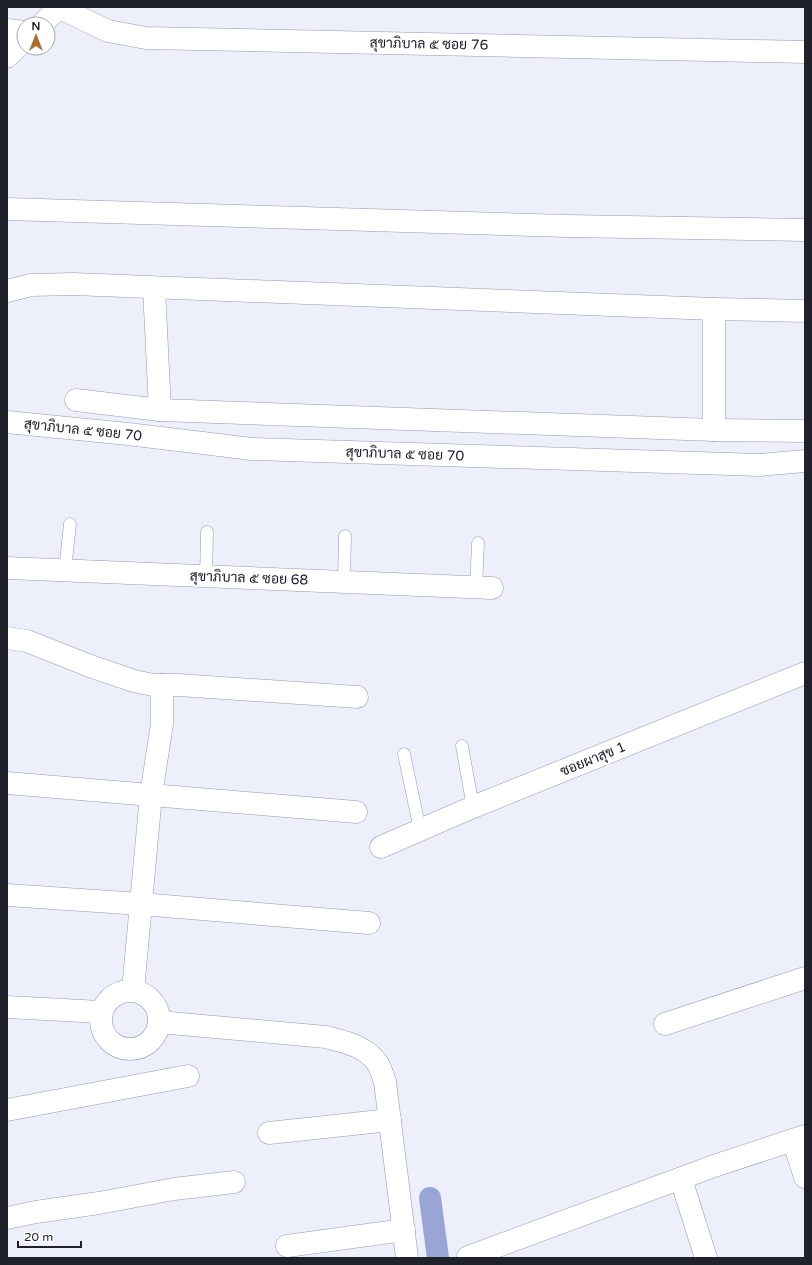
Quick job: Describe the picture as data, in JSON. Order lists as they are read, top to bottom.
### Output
{
  "streets": {
    "street": [
      "สุขาภิบาล ๕ ซอย 76",
      "สุขาภิบาล ๕ ซอย 70",
      "สุขาภิบาล ๕ ซอย 68",
      "ซอยผาสุข 1"
    ]
  },
  "scale_bar": "20 m",
  "north": "top"
}
